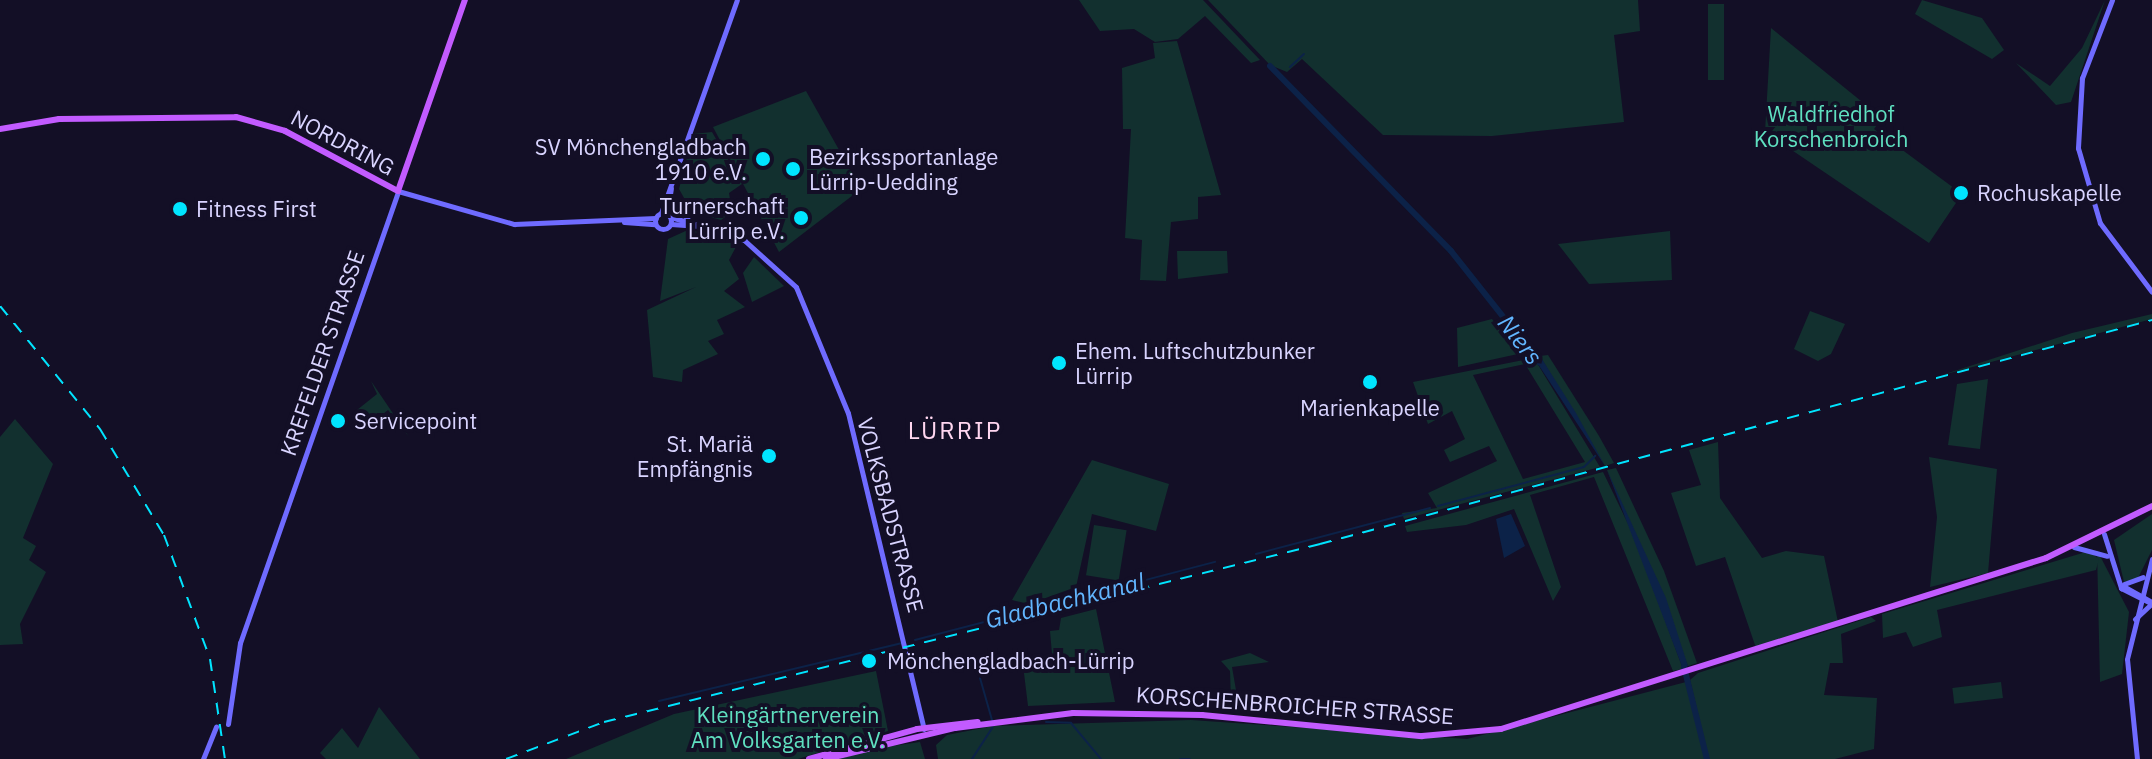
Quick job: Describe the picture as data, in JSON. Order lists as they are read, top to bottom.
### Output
{
  "streets": {
    "main road": [
      "NORDRING",
      "KREFELDER STRASSE",
      "VOLKSBADSTRASSE",
      "KORSCHENBROICHER STRASSE"
    ]
  },
  "crossings": [
    ["NORDRING", "KREFELDER STRASSE"],
    ["NORDRING", "VOLKSBADSTRASSE"],
    ["VOLKSBADSTRASSE", "KORSCHENBROICHER STRASSE"]
  ],
  "districts": ["LÜRRIP"],
  "water": ["Niers", "Gladbachkanal"],
  "parks": ["Waldfriedhof Korschenbroich", "Kleingärtnerverein Am Volksgarten e.V."],
  "places": [
    "SV Mönchengladbach 1910 e.V.",
    "Bezirkssportanlage Lürrip-Uedding",
    "Rochuskapelle",
    "Fitness First",
    "Turnerschaft Lürrip e.V.",
    "Ehem. Luftschutzbunker Lürrip",
    "Marienkapelle",
    "Servicepoint",
    "St. Mariä Empfängnis",
    "Mönchengladbach-Lürrip"
  ]
}
